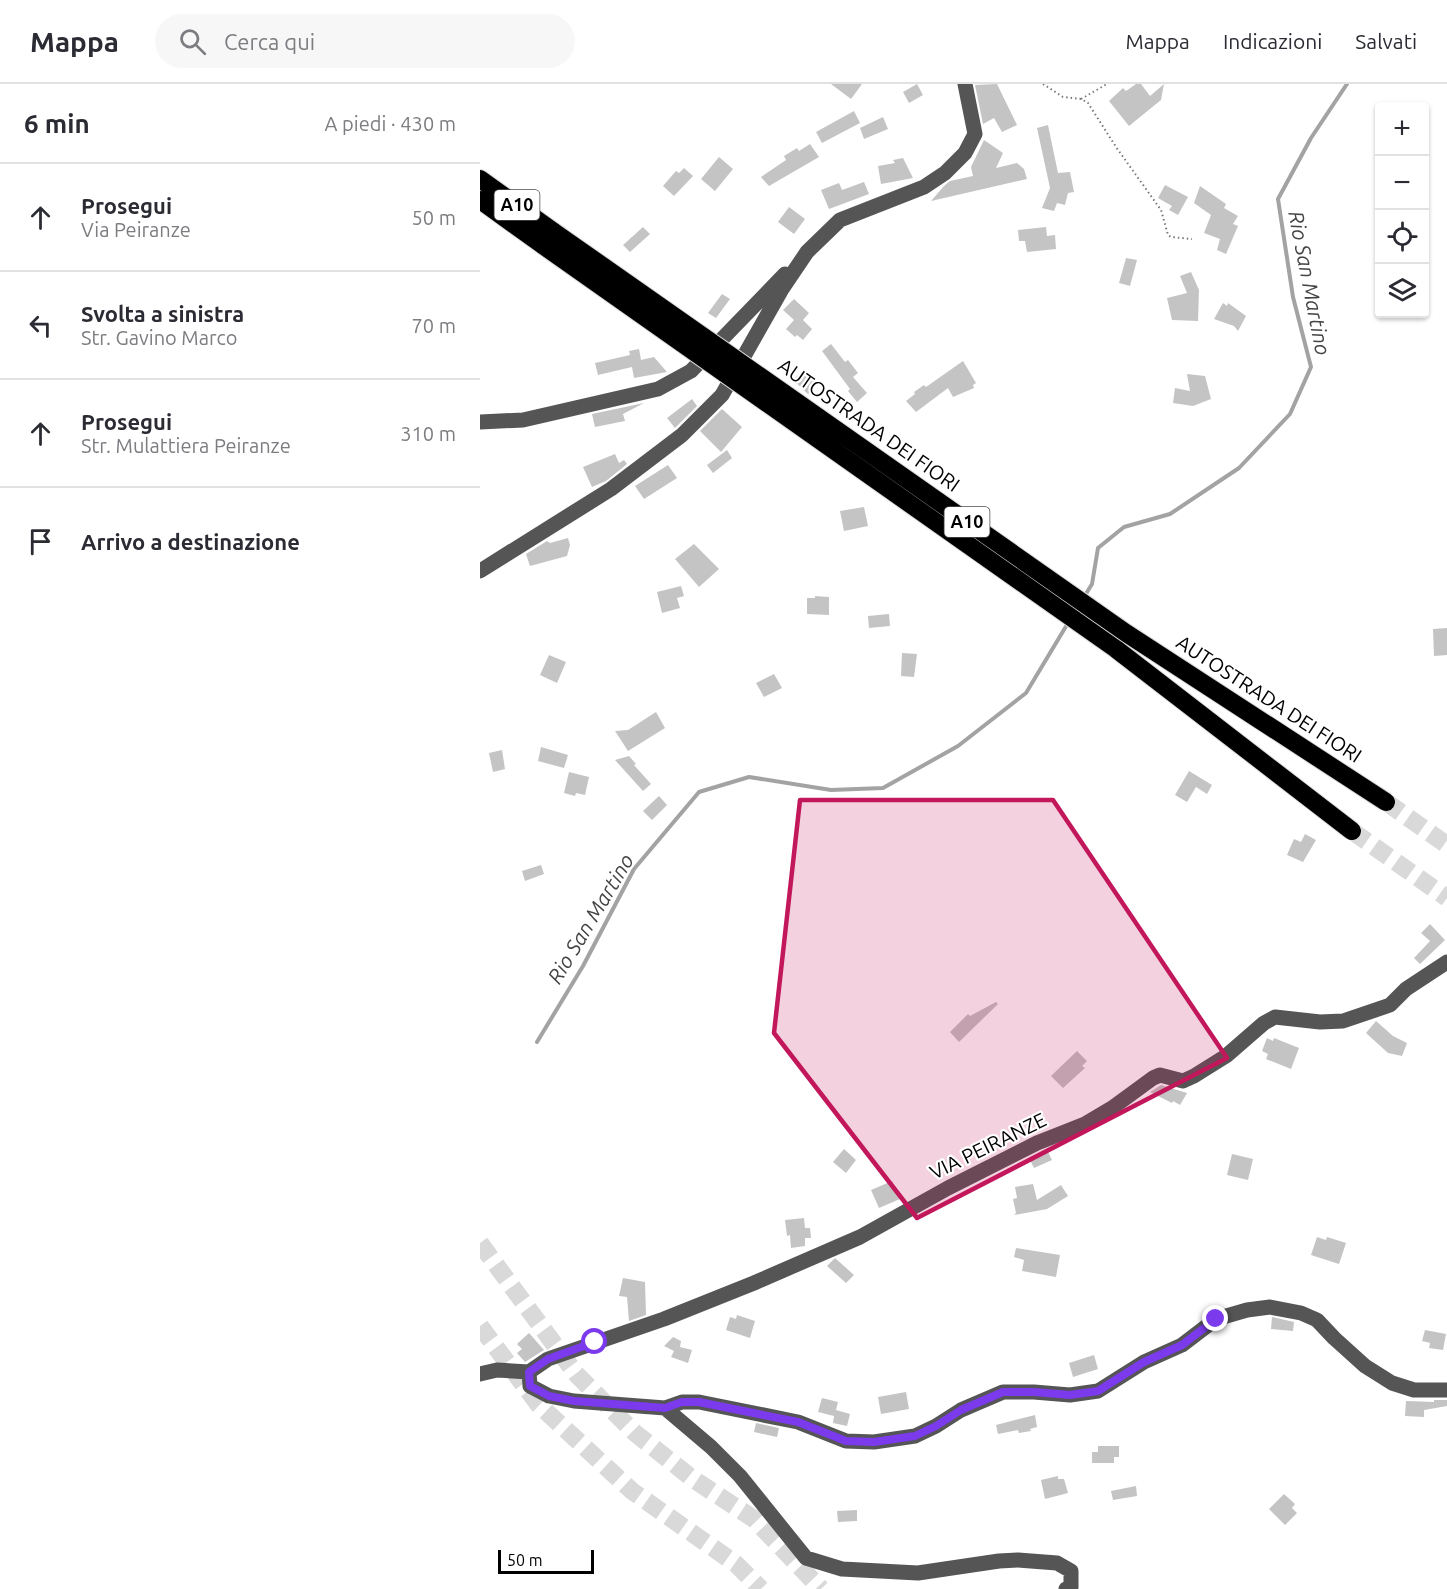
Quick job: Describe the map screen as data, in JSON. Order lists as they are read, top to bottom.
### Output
{
  "streets": {
    "highway": ["A10", "AUTOSTRADA DEI FIORI"],
    "street": ["VIA PEIRANZE"]
  },
  "water": ["Rio San Martino"],
  "scale_bar": "50 m",
  "page": {
    "header": "Mappa",
    "search": "Cerca qui",
    "nav": ["Mappa", "Indicazioni", "Salvati"],
    "heading": ["6 min", "A piedi · 430 m"],
    "map_buttons": ["+", "−"],
    "list": [
      ["Prosegui", "Via Peiranze", "50 m"],
      ["Svolta a sinistra", "Str. Gavino Marco", "70 m"],
      ["Prosegui", "Str. Mulattiera Peiranze", "310 m"],
      "Arrivo a destinazione"
    ],
    "scale": "50 m"
  }
}
